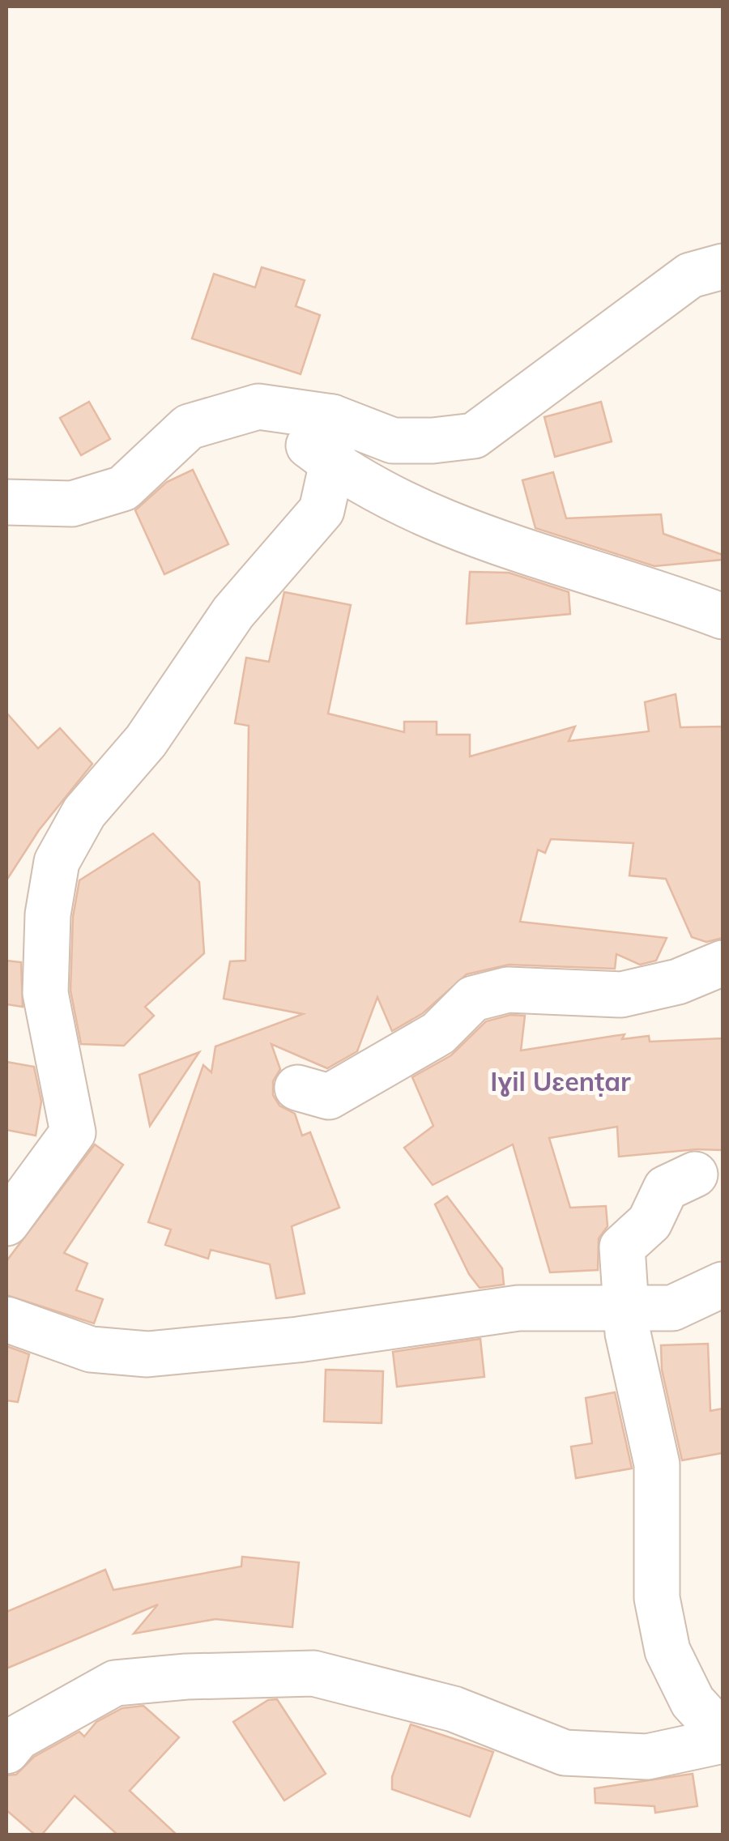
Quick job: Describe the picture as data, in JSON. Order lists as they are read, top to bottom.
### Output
{
  "districts": ["Iɣil Uɛenṭar"]
}
